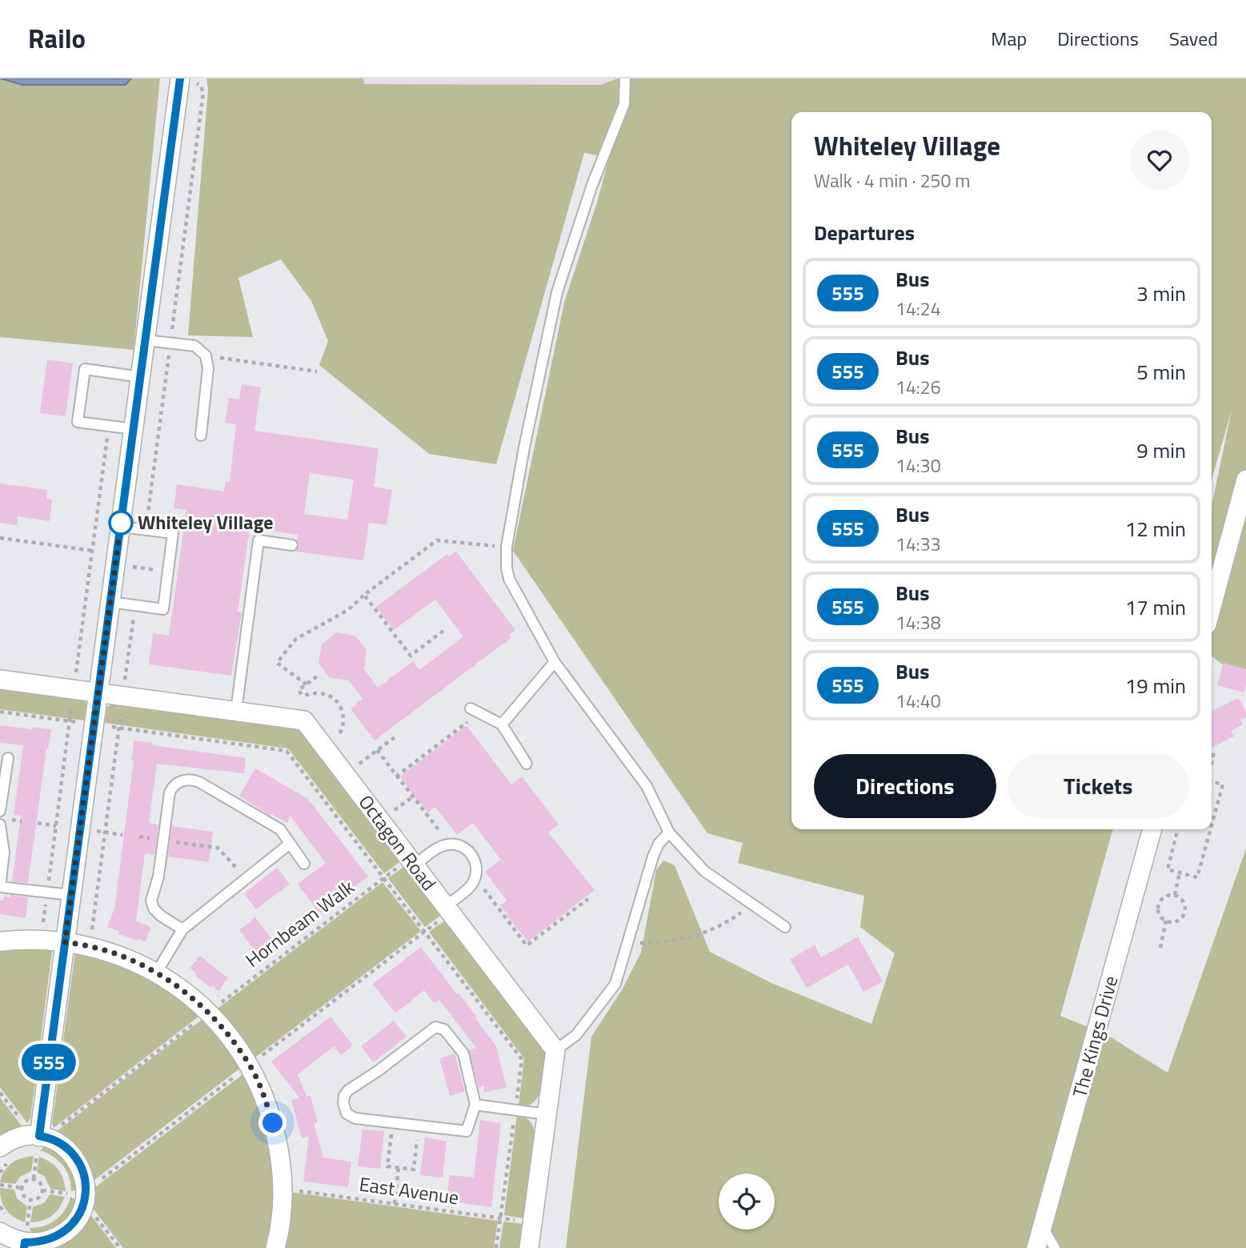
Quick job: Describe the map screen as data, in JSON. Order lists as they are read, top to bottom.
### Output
{
  "streets": {
    "street": ["Octagon Road", "The Kings Drive"],
    "path": ["Hornbeam Walk", "East Avenue"]
  },
  "crossings": [
    ["Octagon Road", "Hornbeam Walk"]
  ],
  "places": ["Whiteley Village"],
  "lines": ["bus line 555"],
  "page": {
    "header": "Railo",
    "nav": ["Map", "Directions", "Saved"],
    "on_map": "555",
    "heading": [
      ["Whiteley Village", "Walk · 4 min · 250 m"],
      "Departures"
    ],
    "list": [
      {
        "mark": "555",
        "name": "Bus",
        "note": "14:24",
        "value": "3 min"
      },
      {
        "mark": "555",
        "name": "Bus",
        "note": "14:26",
        "value": "5 min"
      },
      {
        "mark": "555",
        "name": "Bus",
        "note": "14:30",
        "value": "9 min"
      },
      {
        "mark": "555",
        "name": "Bus",
        "note": "14:33",
        "value": "12 min"
      },
      {
        "mark": "555",
        "name": "Bus",
        "note": "14:38",
        "value": "17 min"
      },
      {
        "mark": "555",
        "name": "Bus",
        "note": "14:40",
        "value": "19 min"
      }
    ],
    "buttons": ["Directions", "Tickets"]
  }
}
